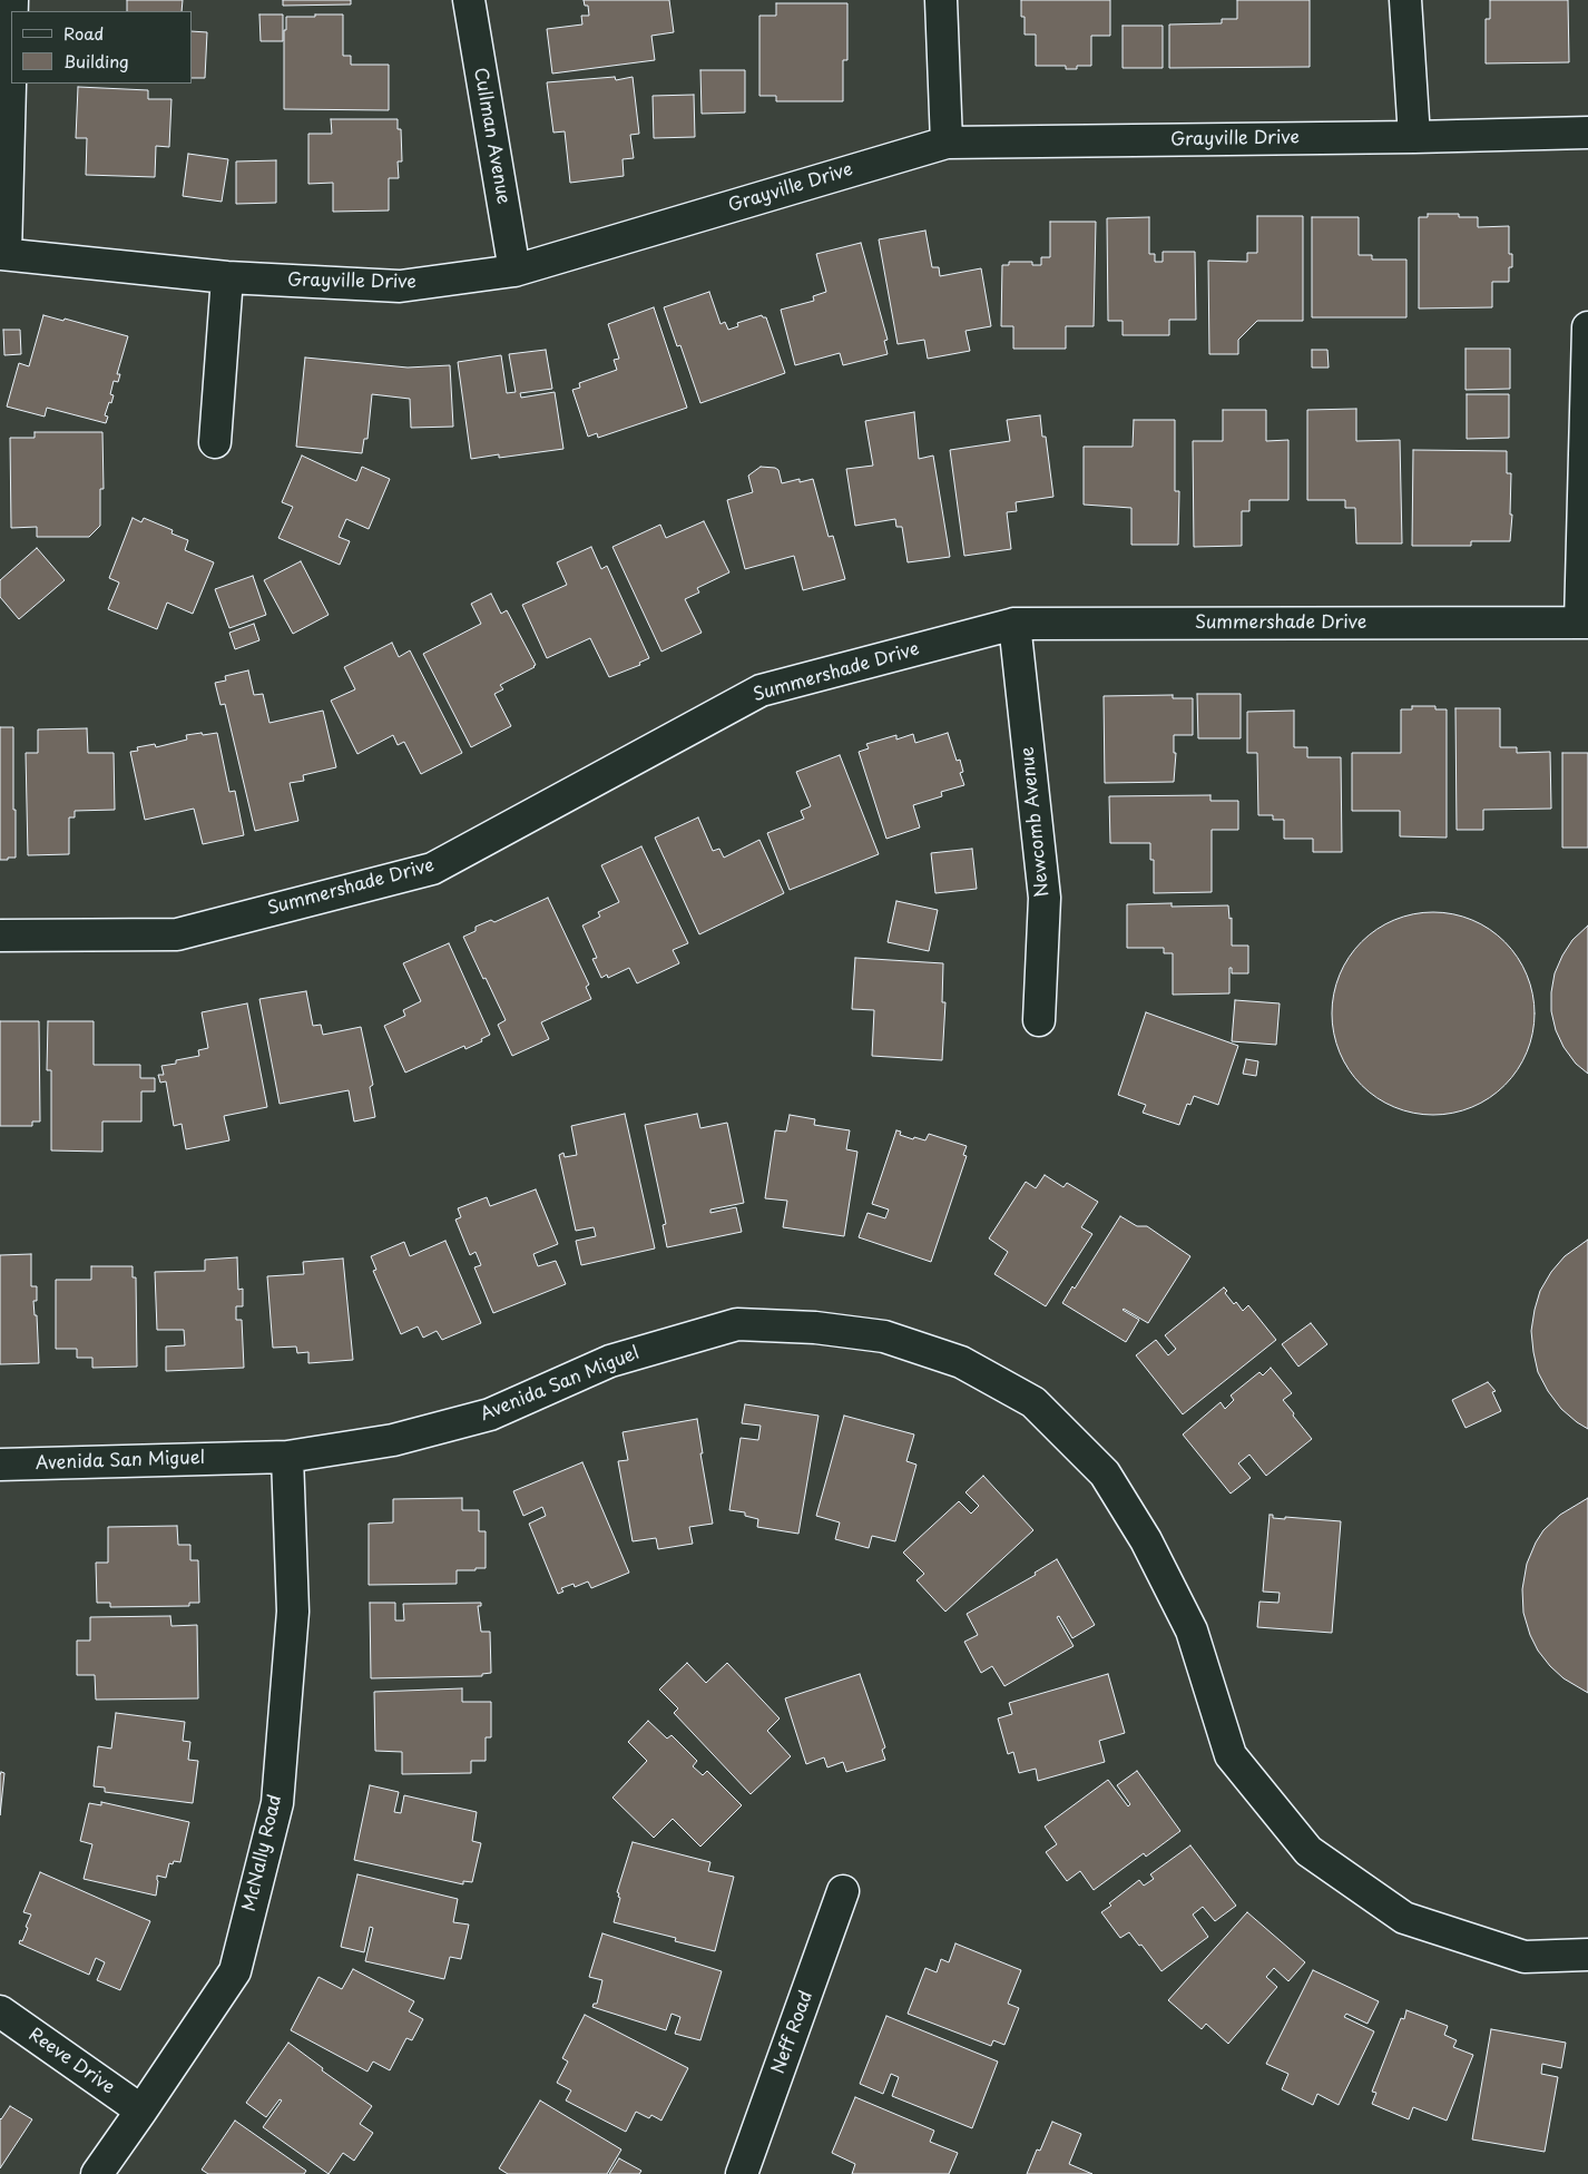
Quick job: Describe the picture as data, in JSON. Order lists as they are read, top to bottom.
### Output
{
  "streets": {
    "street": [
      "Cullman Avenue",
      "Grayville Drive",
      "Summershade Drive",
      "Newcomb Avenue",
      "Avenida San Miguel",
      "McNally Road",
      "Neff Road",
      "Reeve Drive"
    ]
  },
  "crossings": [
    ["Cullman Avenue", "Grayville Drive"],
    ["Summershade Drive", "Newcomb Avenue"],
    ["Avenida San Miguel", "McNally Road"],
    ["McNally Road", "Reeve Drive"]
  ],
  "legend": ["Road", "Building"]
}
